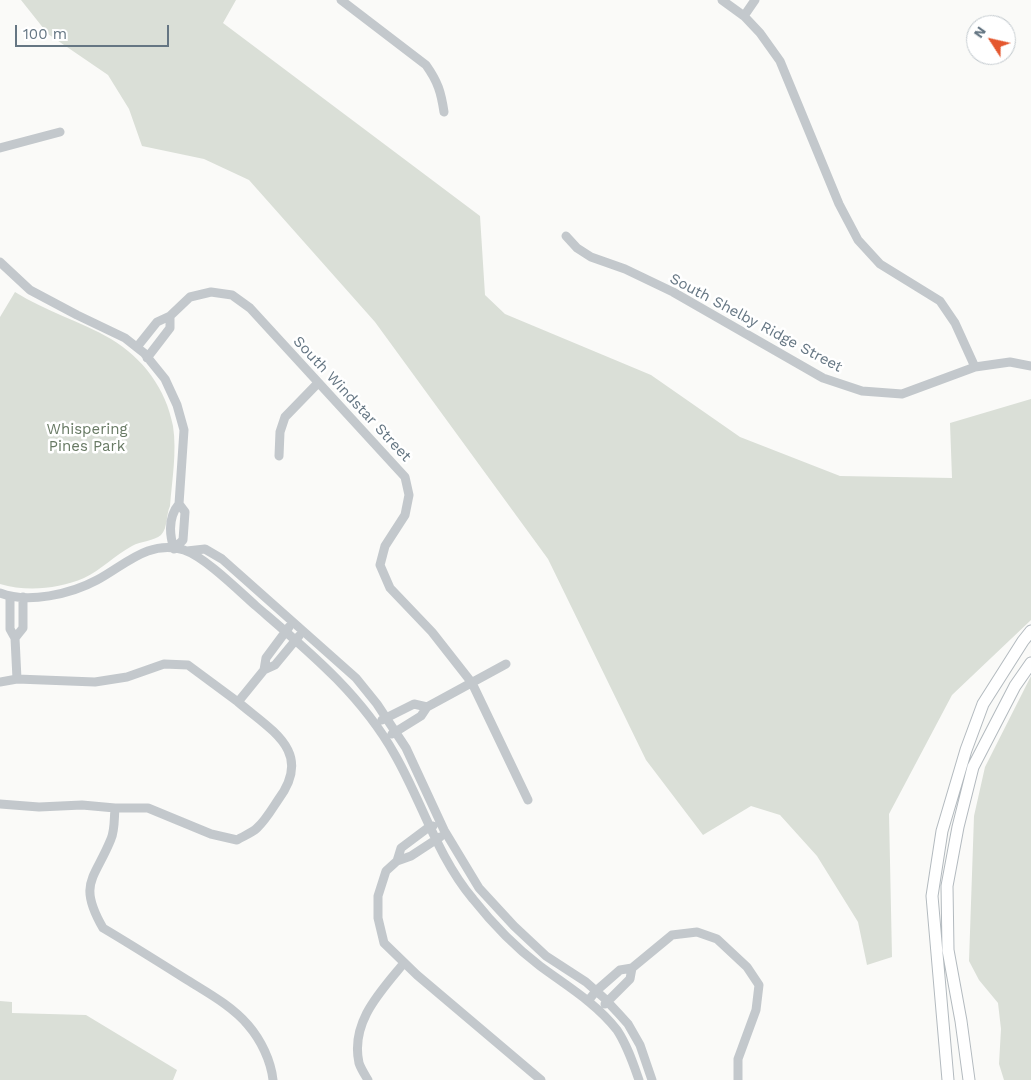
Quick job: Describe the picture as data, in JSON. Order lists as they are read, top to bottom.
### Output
{
  "streets": {
    "street": ["South Shelby Ridge Street", "South Windstar Street"]
  },
  "parks": ["Whispering Pines Park"],
  "scale_bar": "100 m",
  "north": "top left"
}
